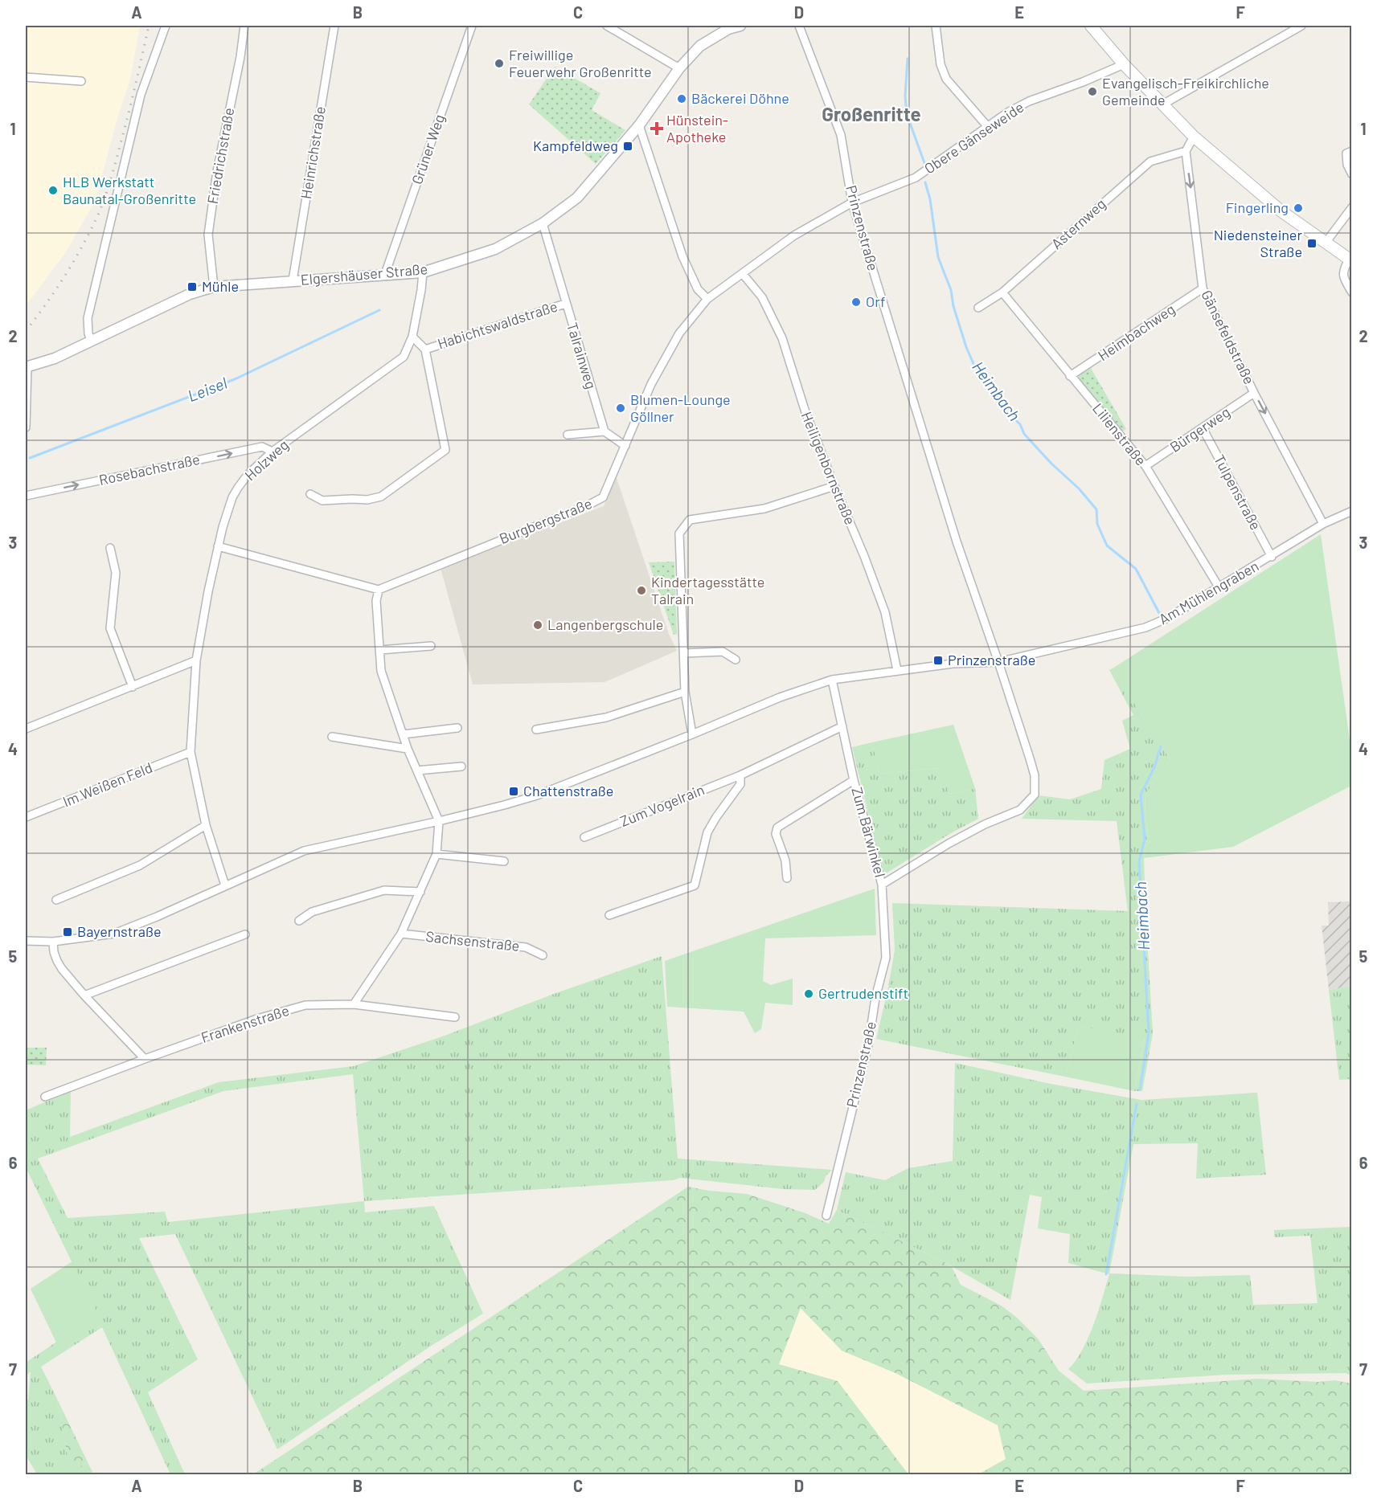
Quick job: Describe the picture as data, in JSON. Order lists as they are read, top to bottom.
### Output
{
  "streets": {
    "street": [
      "Obere Gänseweide",
      "Grüner Weg",
      "Heinrichstraße",
      "Friedrichstraße",
      "Asternweg",
      "Prinzenstraße",
      "Elgershäuser Straße",
      "Habichtswaldstraße",
      "Heimbachweg",
      "Gänsefeldstraße",
      "Talrainweg",
      "Bürgerweg",
      "Lilienstraße",
      "Holzweg",
      "Heiligenbornstraße",
      "Rosebachstraße",
      "Tulpenstraße",
      "Burgbergstraße",
      "Am Mühlengraben",
      "Im Weißen Feld",
      "Zum Vogelrain",
      "Zum Bärwinkel",
      "Sachsenstraße",
      "Frankenstraße"
    ]
  },
  "crossings": [
    ["Obere Gänseweide", "Prinzenstraße"],
    ["Obere Gänseweide", "Burgbergstraße"],
    ["Grüner Weg", "Elgershäuser Straße"],
    ["Heinrichstraße", "Elgershäuser Straße"],
    ["Friedrichstraße", "Elgershäuser Straße"],
    ["Asternweg", "Gänsefeldstraße"],
    ["Asternweg", "Lilienstraße"],
    ["Prinzenstraße", "Burgbergstraße"],
    ["Prinzenstraße", "Am Mühlengraben"],
    ["Prinzenstraße", "Zum Bärwinkel"],
    ["Elgershäuser Straße", "Talrainweg"],
    ["Elgershäuser Straße", "Holzweg"],
    ["Habichtswaldstraße", "Talrainweg"],
    ["Heimbachweg", "Gänsefeldstraße"],
    ["Heimbachweg", "Lilienstraße"],
    ["Gänsefeldstraße", "Bürgerweg"],
    ["Gänsefeldstraße", "Am Mühlengraben"],
    ["Bürgerweg", "Lilienstraße"],
    ["Bürgerweg", "Tulpenstraße"],
    ["Lilienstraße", "Am Mühlengraben"],
    ["Holzweg", "Rosebachstraße"],
    ["Holzweg", "Im Weißen Feld"],
    ["Heiligenbornstraße", "Burgbergstraße"],
    ["Tulpenstraße", "Am Mühlengraben"],
    ["Zum Vogelrain", "Zum Bärwinkel"],
    ["Sachsenstraße", "Frankenstraße"]
  ],
  "one_way": ["Gänsefeldstraße", "Rosebachstraße"],
  "districts": ["Großenritte"],
  "water": ["Leisel", "Heimbach"],
  "places": {
    "other": [
      "Freiwillige Feuerwehr Großenritte",
      "Evangelisch-Freikirchliche Gemeinde",
      "Bäckerei Döhne",
      "HLB Werkstatt Baunatal-Großenritte",
      "Fingerling",
      "Orf",
      "Blumen-Lounge Göllner",
      "Kindertagesstätte Talrain",
      "Langenbergschule",
      "Gertrudenstift"
    ],
    "health": ["Hünstein- Apotheke"],
    "transit": [
      "Kampfeldweg",
      "Niedensteiner Straße",
      "Mühle",
      "Prinzenstraße",
      "Chattenstraße",
      "Bayernstraße"
    ]
  },
  "grid": {
    "columns": [
      "A",
      "B",
      "C",
      "D",
      "E",
      "F"
    ],
    "rows": [
      "1",
      "2",
      "3",
      "4",
      "5",
      "6",
      "7"
    ]
  }
}
